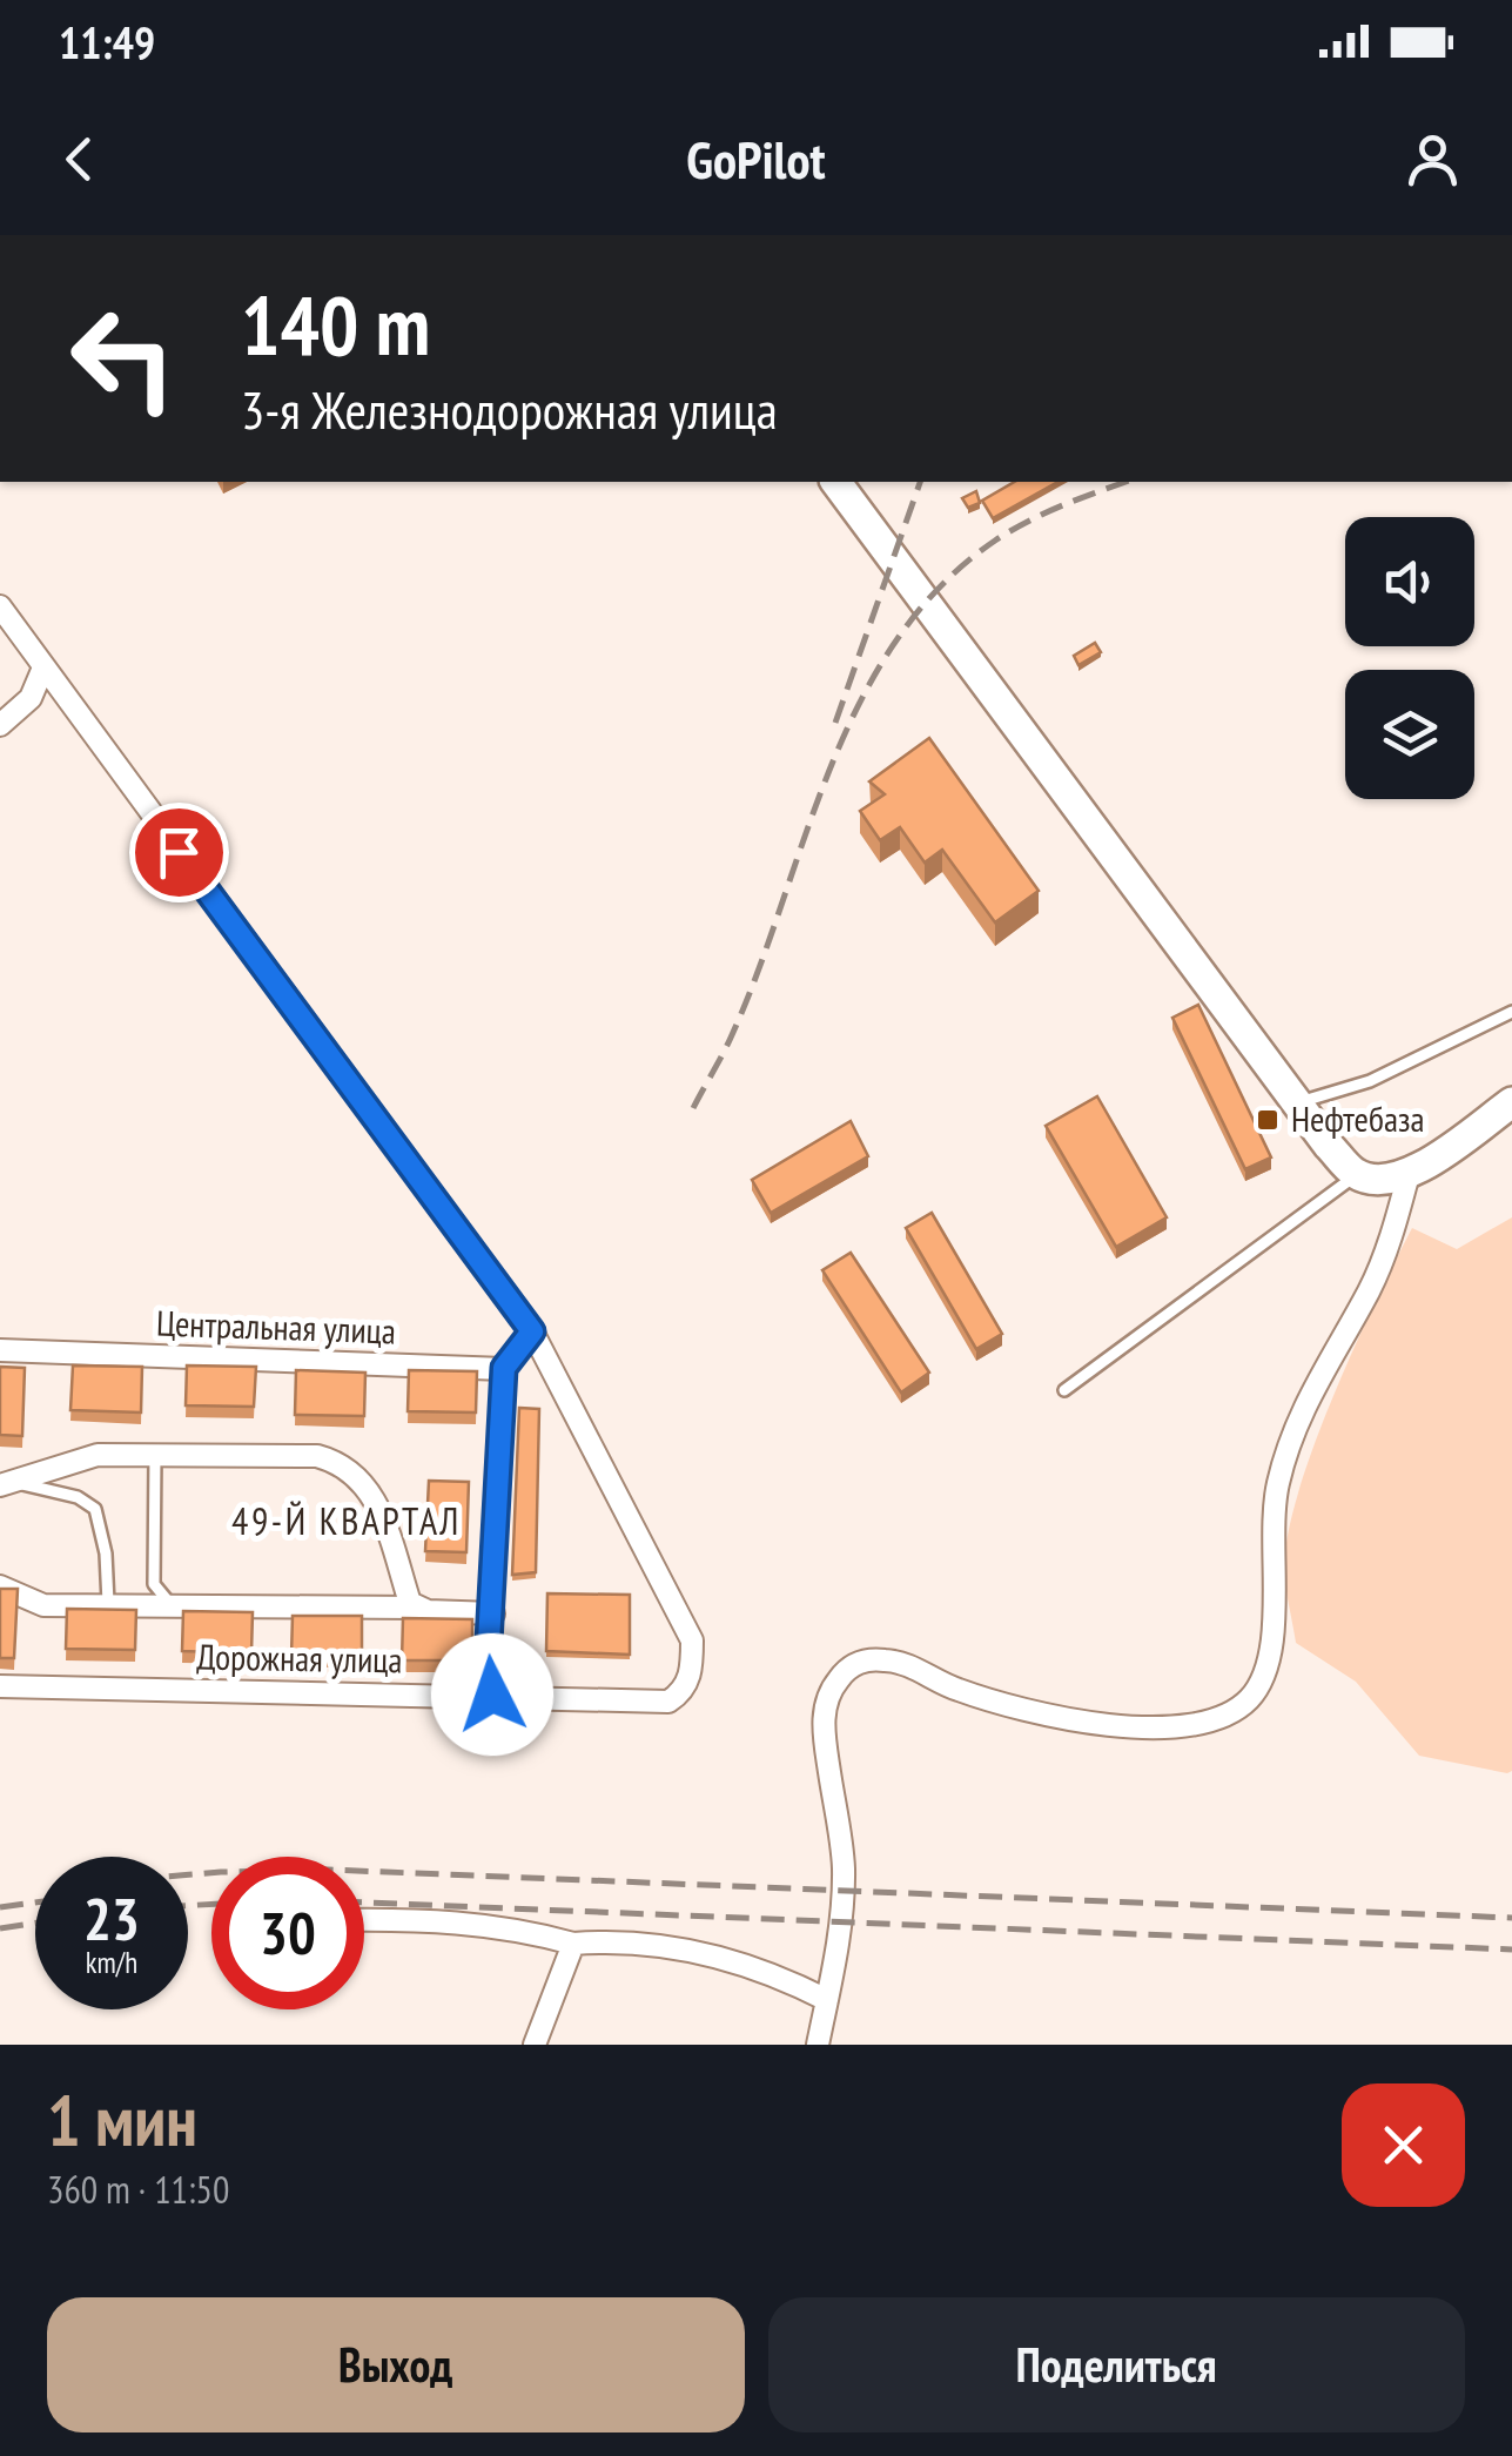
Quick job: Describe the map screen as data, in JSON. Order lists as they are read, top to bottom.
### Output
{
  "streets": {
    "street": ["Центральная улица", "Дорожная улица"]
  },
  "districts": ["49-Й КВАРТАЛ"],
  "places": {
    "transit": ["Нефтебаза"]
  },
  "page": {
    "status": "11:49",
    "header": "GoPilot",
    "turn": ["140 m", "3-я Железнодорожная улица"],
    "speed": "23 km/h",
    "limit": "30",
    "heading": ["1 мин", "360 m · 11:50"],
    "buttons": ["Выход", "Поделиться"]
  }
}
